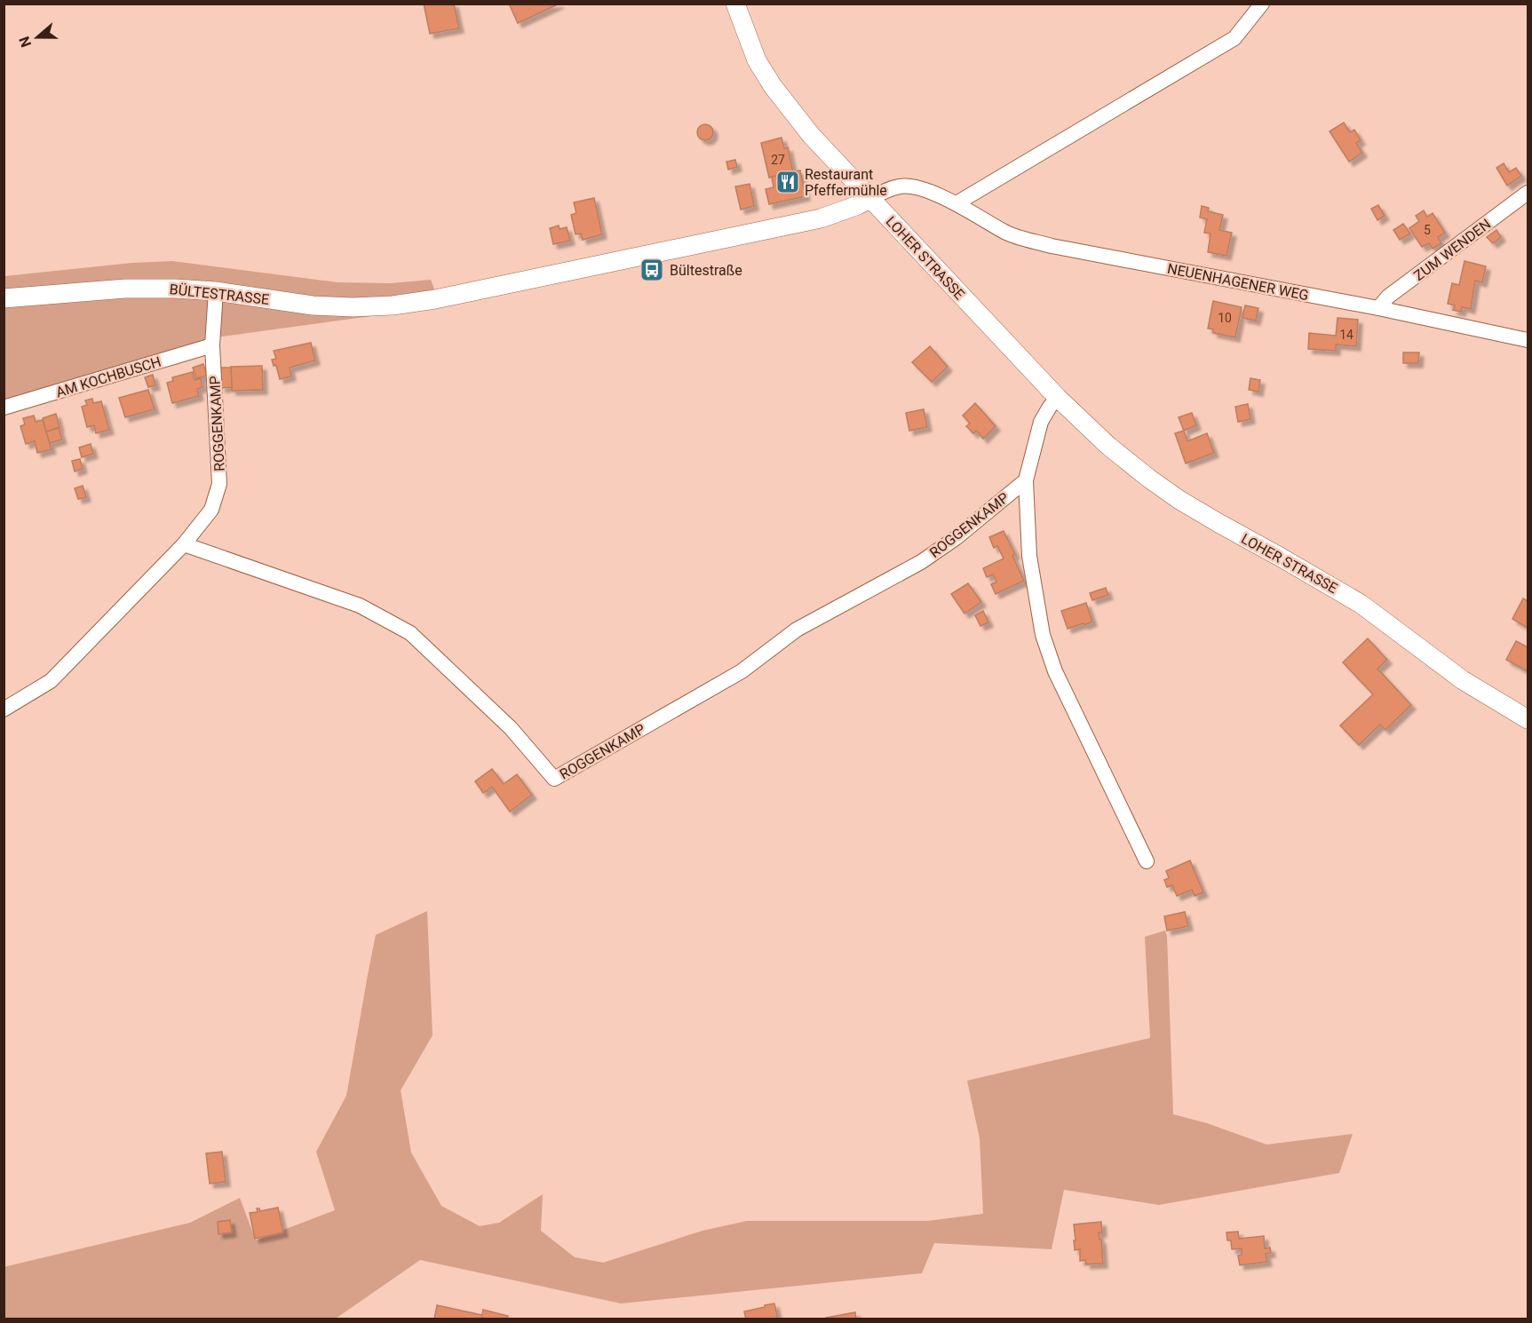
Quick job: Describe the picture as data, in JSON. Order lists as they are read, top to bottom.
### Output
{
  "streets": {
    "street": [
      "ZUM WENDEN",
      "LOHER STRASSE",
      "NEUENHAGENER WEG",
      "BÜLTESTRASSE",
      "AM KOCHBUSCH",
      "ROGGENKAMP"
    ]
  },
  "crossings": [
    ["ZUM WENDEN", "NEUENHAGENER WEG"],
    ["LOHER STRASSE", "NEUENHAGENER WEG"],
    ["LOHER STRASSE", "BÜLTESTRASSE"],
    ["NEUENHAGENER WEG", "BÜLTESTRASSE"],
    ["BÜLTESTRASSE", "ROGGENKAMP"],
    ["AM KOCHBUSCH", "ROGGENKAMP"]
  ],
  "places": {
    "restaurant": ["Restaurant Pfeffermühle"],
    "bus stop": ["Bültestraße"]
  },
  "house_numbers": [
    "27",
    "5",
    "10",
    "14"
  ],
  "north": "left"
}
